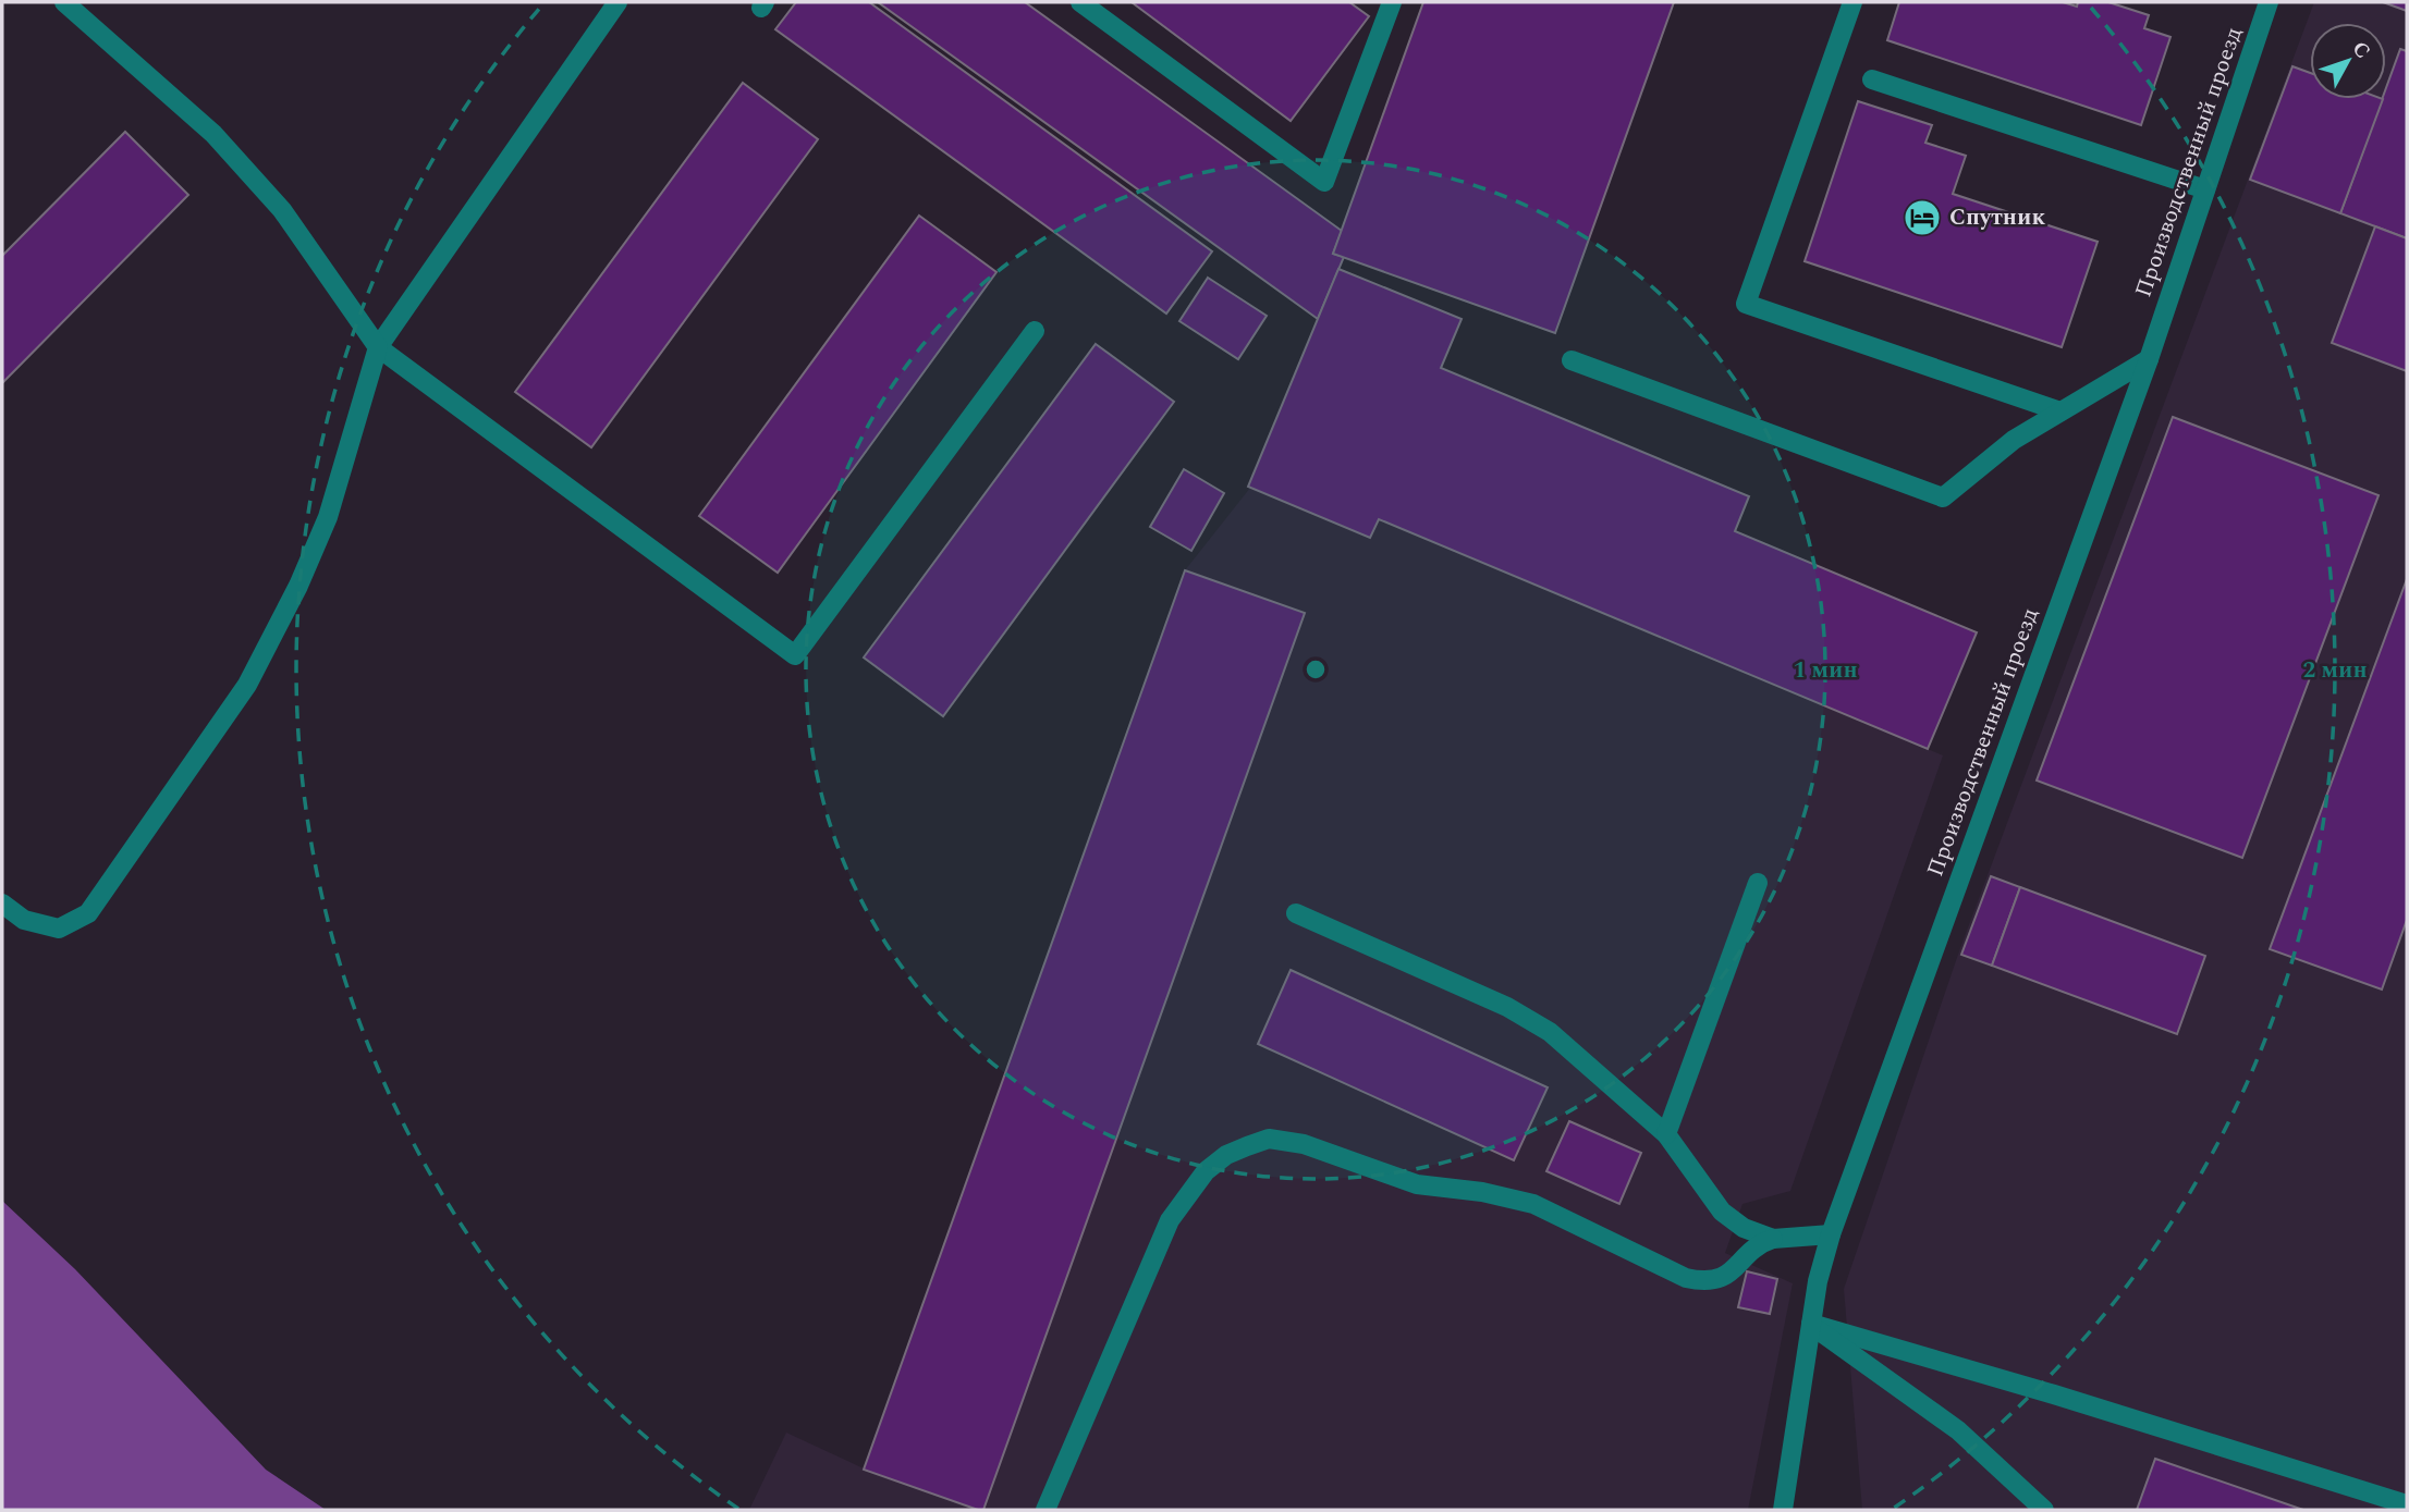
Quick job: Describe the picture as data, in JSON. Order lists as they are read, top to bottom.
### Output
{
  "streets": {
    "street": ["Производственный проезд"]
  },
  "places": {
    "hotel": ["Спутник"]
  },
  "north": "top right",
  "rings": ["1 мин", "2 мин"]
}
